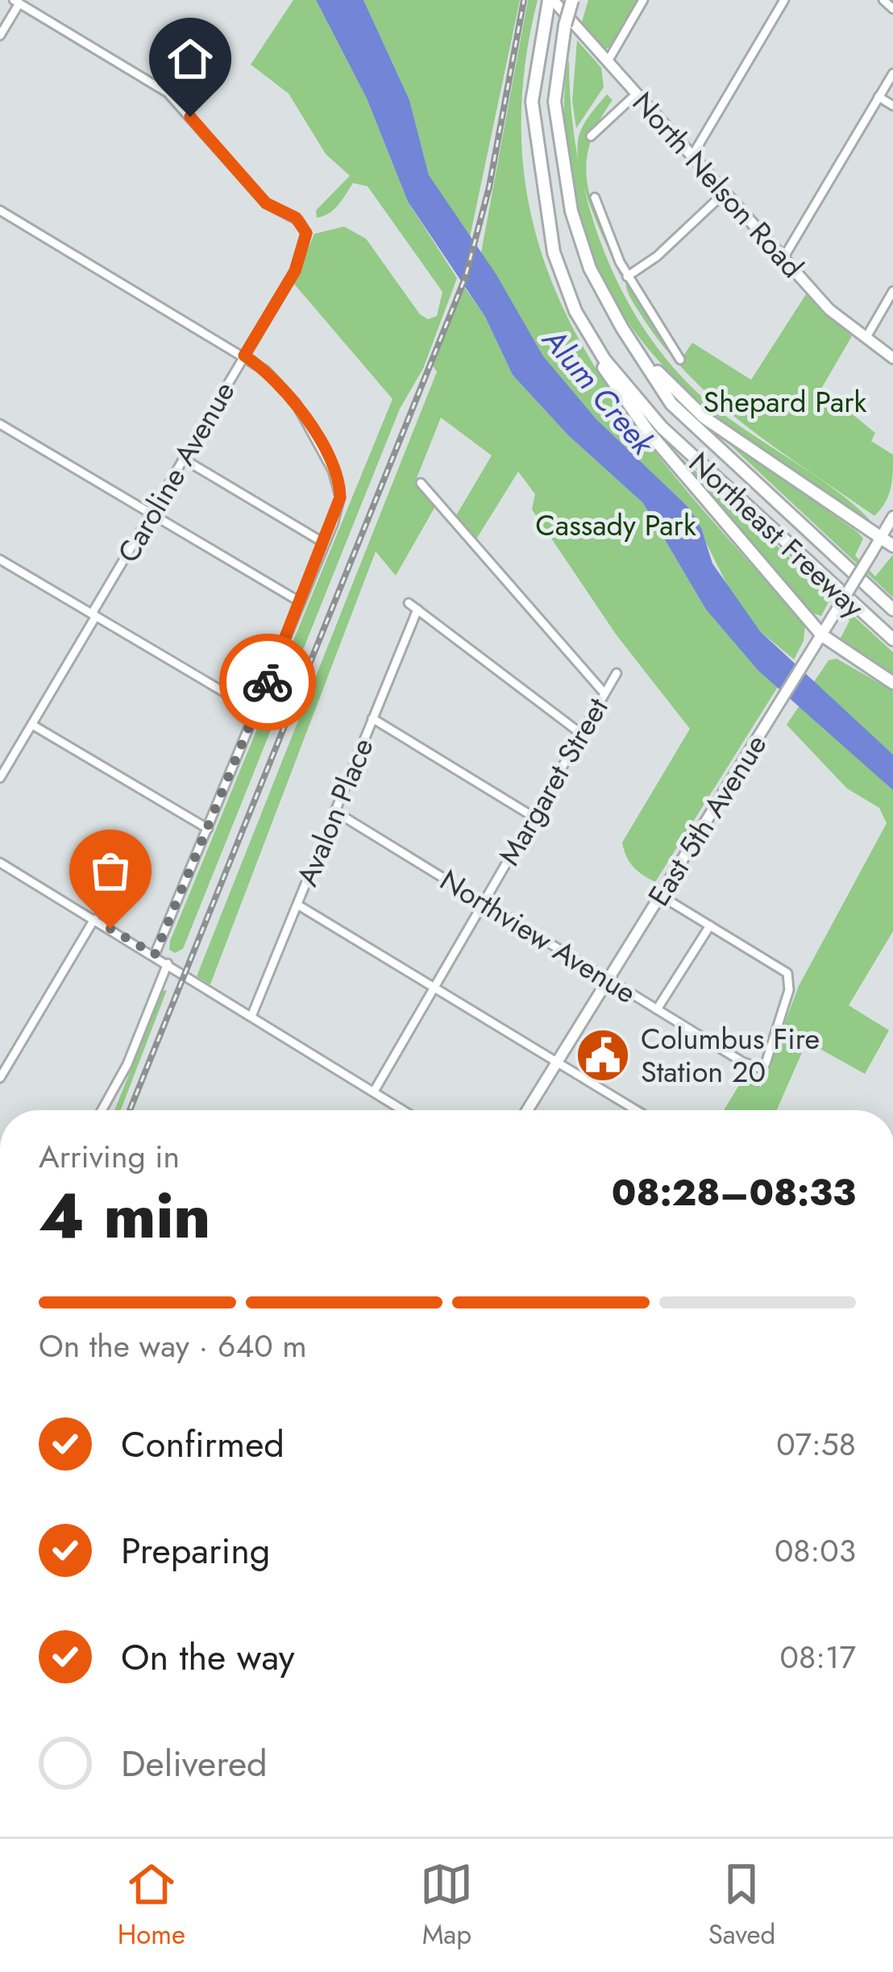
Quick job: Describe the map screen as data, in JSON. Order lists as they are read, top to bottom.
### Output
{
  "streets": {
    "highway": ["Northeast Freeway"],
    "main road": ["North Nelson Road", "East 5th Avenue"],
    "street": [
      "Caroline Avenue",
      "Margaret Street",
      "Avalon Place",
      "Northview Avenue"
    ]
  },
  "crossings": [
    ["North Nelson Road", "Northeast Freeway"],
    ["Margaret Street", "Northview Avenue"],
    ["Avalon Place", "Northview Avenue"],
    ["East 5th Avenue", "Northview Avenue"]
  ],
  "water": ["Alum Creek"],
  "parks": ["Shepard Park", "Cassady Park"],
  "places": {
    "public building": ["Columbus Fire Station 20"]
  },
  "page": {
    "heading": ["4 min", "Arriving in", "08:28–08:33"],
    "bar": "On the way · 640 m",
    "list": [
      ["Confirmed", "07:58"],
      ["Preparing", "08:03"],
      ["On the way", "08:17"],
      "Delivered"
    ],
    "tabs": ["Home", "Map", "Saved"]
  }
}
